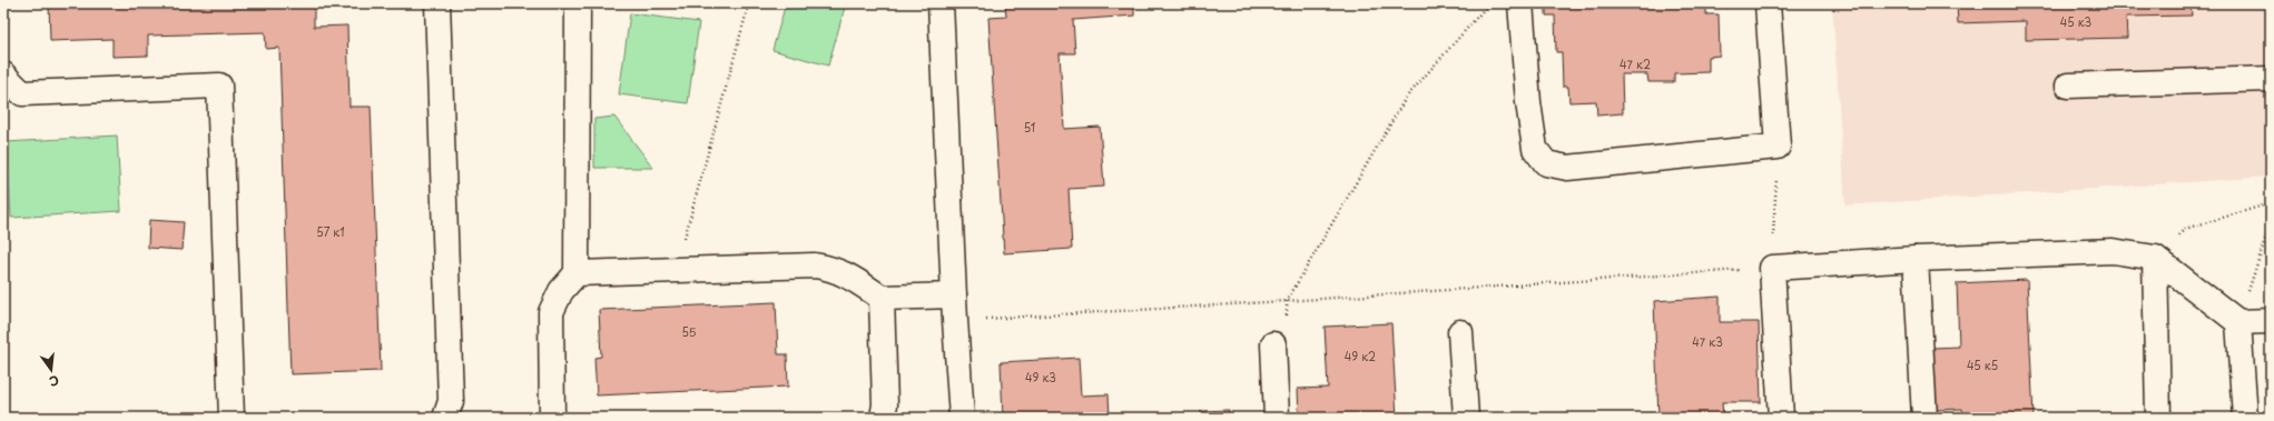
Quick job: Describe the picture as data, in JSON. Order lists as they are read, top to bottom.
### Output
{
  "house_numbers": [
    "45 к3",
    "47 к2",
    "51",
    "57 к1",
    "55",
    "47 к3",
    "49 к2",
    "45 к5",
    "49 к3"
  ],
  "north": "bottom"
}
